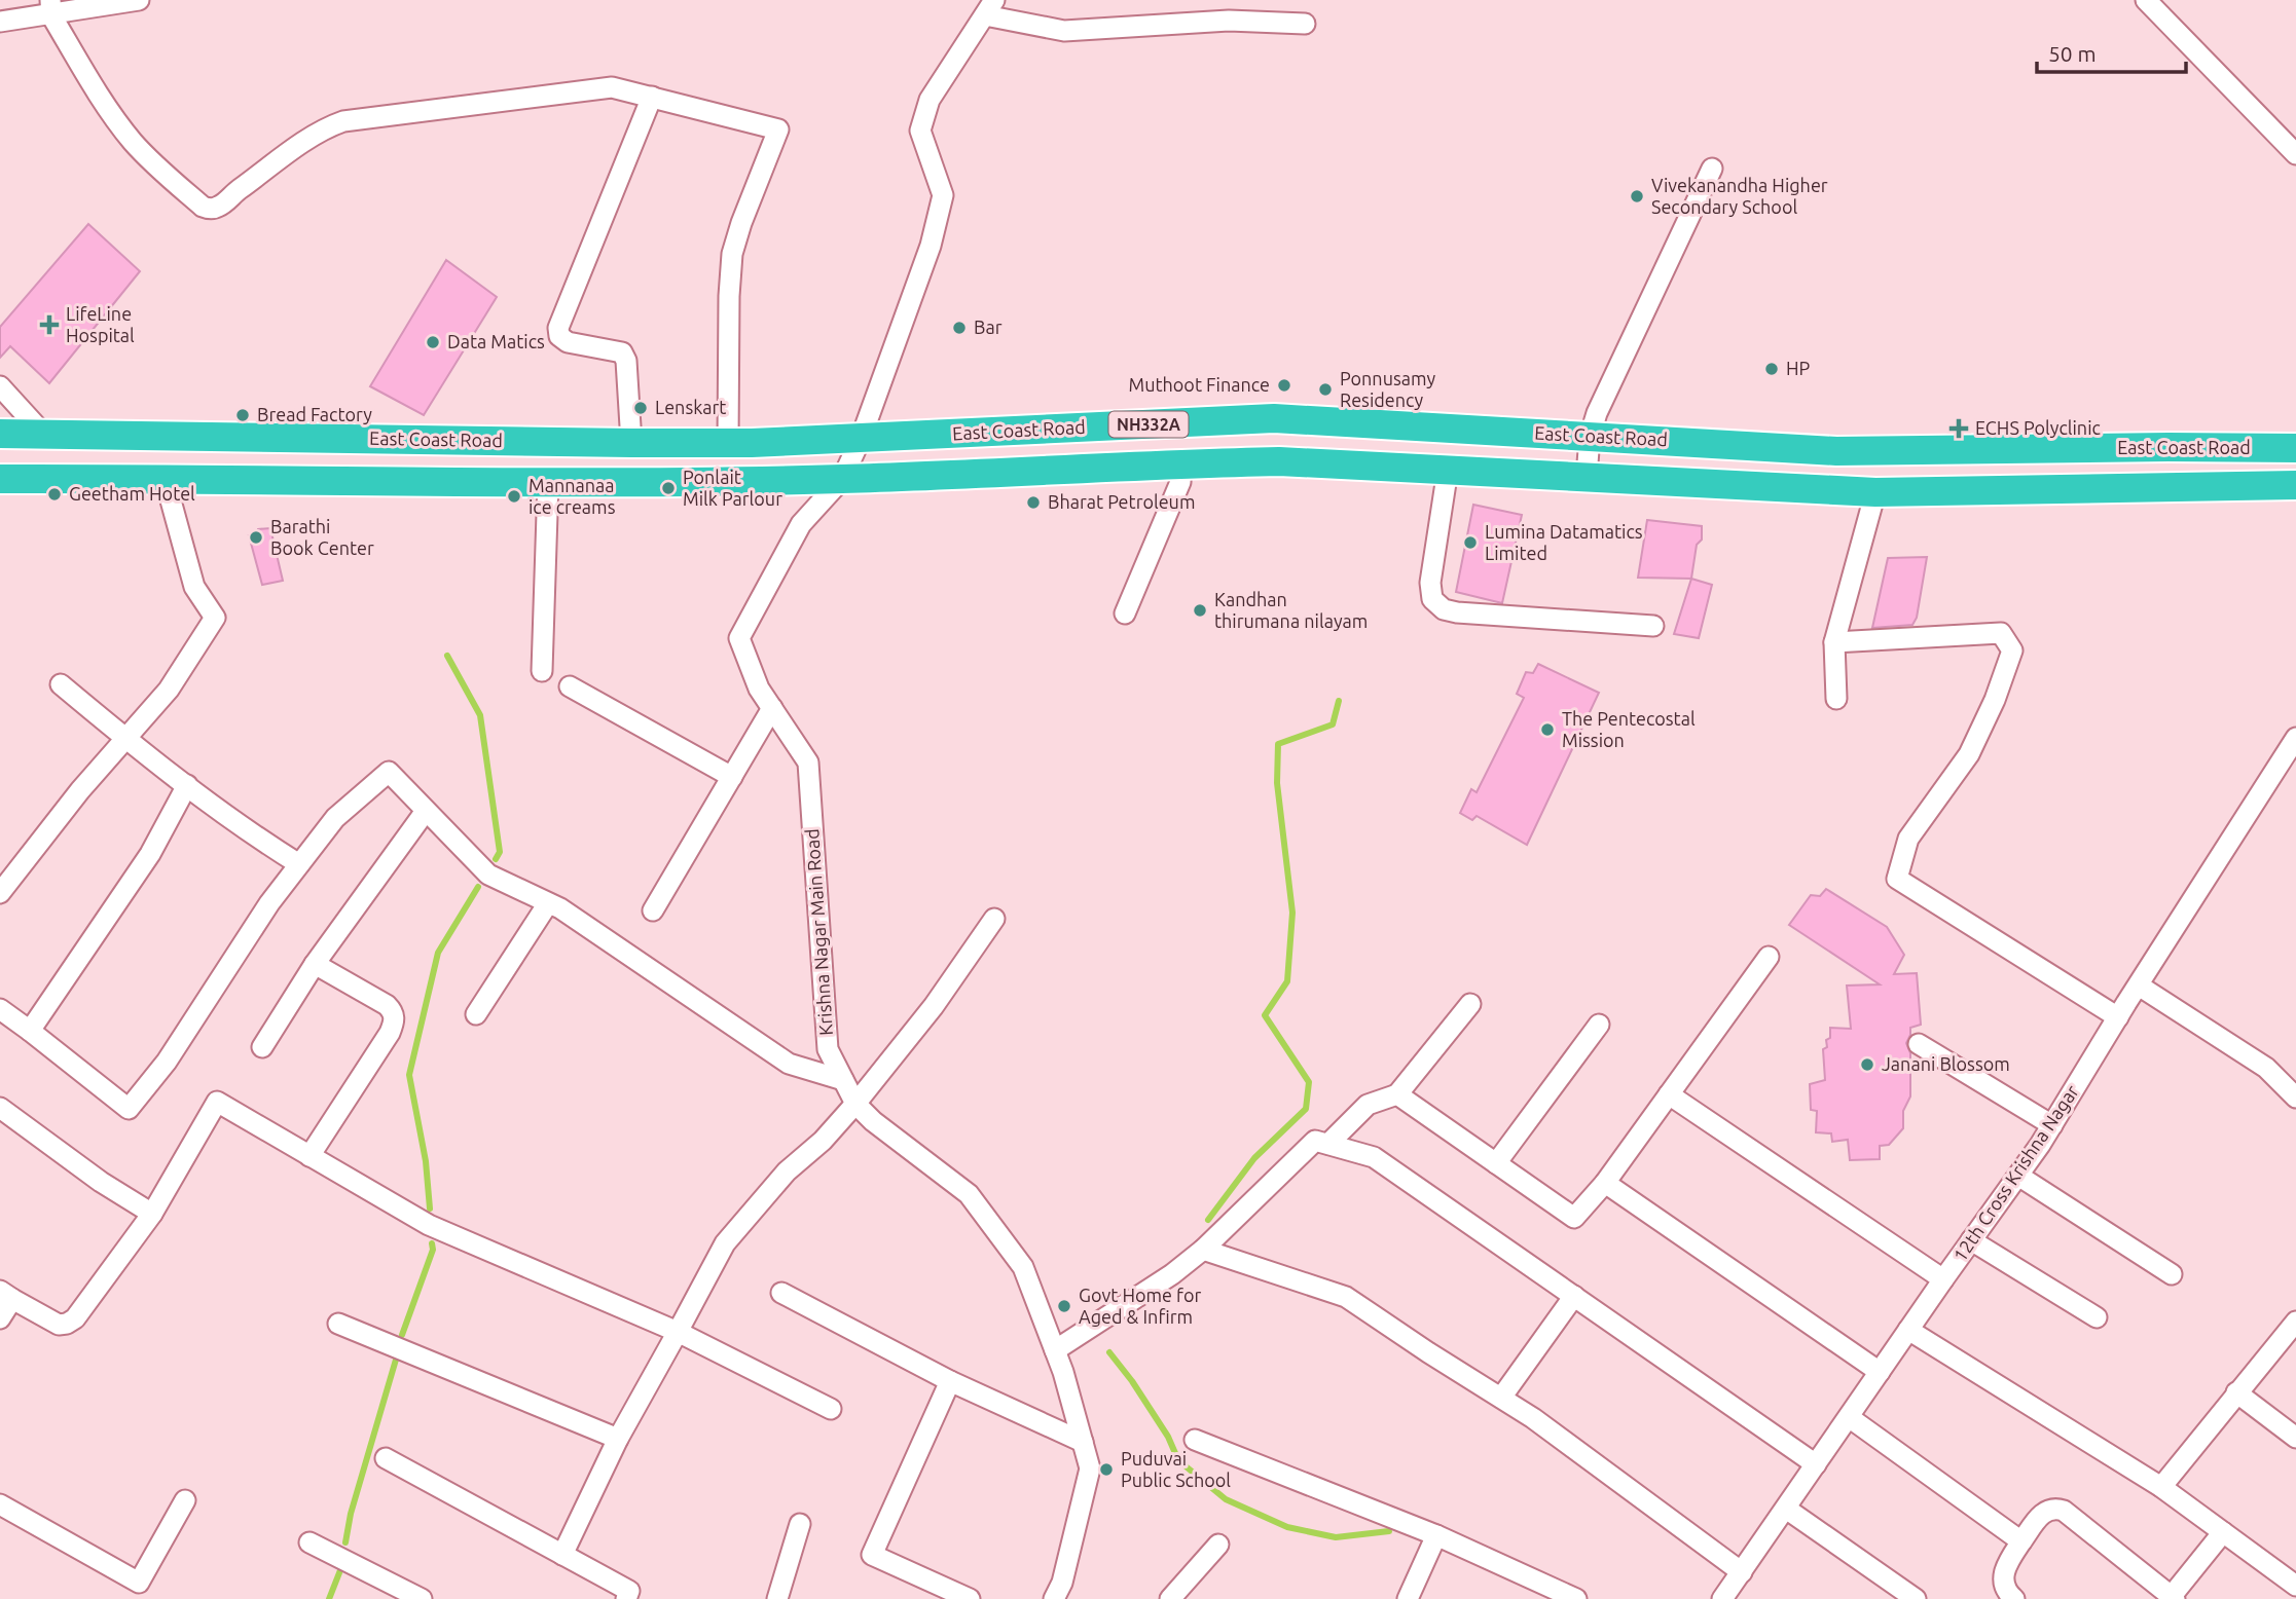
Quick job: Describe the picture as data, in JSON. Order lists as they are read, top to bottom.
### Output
{
  "streets": {
    "highway": ["NH332A", "East Coast Road"],
    "street": ["Krishna Nagar Main Road", "12th Cross Krishna Nagar"]
  },
  "crossings": [
    ["East Coast Road", "Krishna Nagar Main Road"]
  ],
  "places": {
    "other": [
      "Vivekanandha Higher Secondary School",
      "Bar",
      "Data Matics",
      "HP",
      "Muthoot Finance",
      "Ponnusamy Residency",
      "Lenskart",
      "Bread Factory",
      "Ponlait Milk Parlour",
      "Geetham Hotel",
      "Mannanaa ice creams",
      "Bharat Petroleum",
      "Barathi Book Center",
      "Lumina Datamatics Limited",
      "Kandhan thirumana nilayam",
      "The Pentecostal Mission",
      "Janani Blossom",
      "Govt Home for Aged & Infirm",
      "Puduvai Public School"
    ],
    "health": ["LifeLine Hospital", "ECHS Polyclinic"]
  },
  "scale_bar": "50 m"
}
